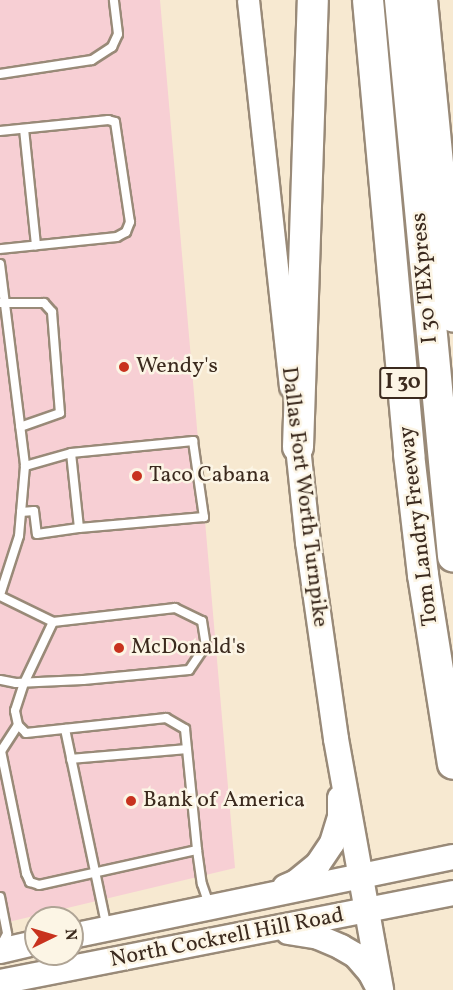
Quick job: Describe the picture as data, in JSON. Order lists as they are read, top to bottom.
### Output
{
  "streets": {
    "highway": ["I 30 TEXpress", "I 30", "Tom Landry Freeway"],
    "main road": ["Dallas Fort Worth Turnpike", "North Cockrell Hill Road"]
  },
  "crossings": [
    ["Dallas Fort Worth Turnpike", "North Cockrell Hill Road"]
  ],
  "places": [
    "Wendy's",
    "Taco Cabana",
    "McDonald's",
    "Bank of America"
  ],
  "north": "right"
}
